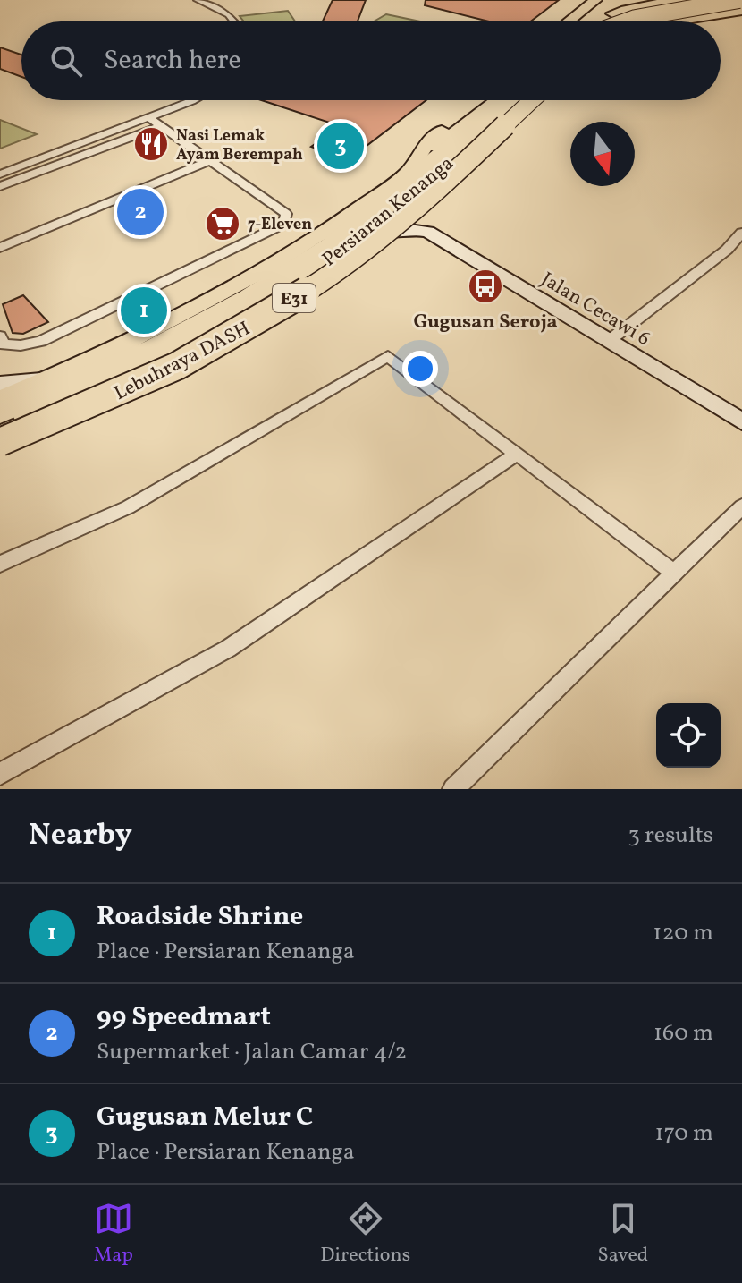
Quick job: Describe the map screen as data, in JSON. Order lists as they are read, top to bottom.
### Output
{
  "streets": {
    "highway": ["E31", "Lebuhraya DASH"],
    "main road": ["Persiaran Kenanga"],
    "street": ["Jalan Cecawi 6"]
  },
  "places": {
    "restaurant": ["Nasi Lemak Ayam Berempah"],
    "supermarket": ["7-Eleven"],
    "bus stop": ["Gugusan Seroja"]
  },
  "north": "bottom",
  "page": {
    "search": "Search here",
    "pins": ["3", "2", "1"],
    "heading": ["Nearby", "3 results"],
    "list": [
      {
        "mark": "1",
        "name": "Roadside Shrine",
        "note": "Place · Persiaran Kenanga",
        "value": "120 m"
      },
      {
        "mark": "2",
        "name": "99 Speedmart",
        "note": "Supermarket · Jalan Camar 4/2",
        "value": "160 m"
      },
      {
        "mark": "3",
        "name": "Gugusan Melur C",
        "note": "Place · Persiaran Kenanga",
        "value": "170 m"
      }
    ],
    "nav": ["Map", "Directions", "Saved"]
  }
}
